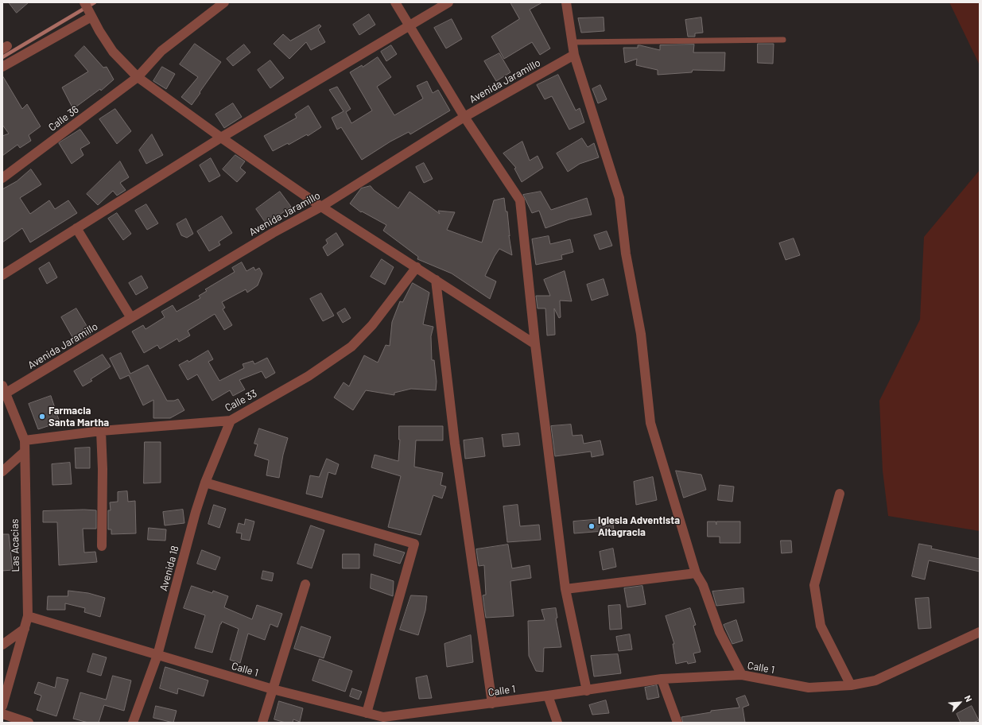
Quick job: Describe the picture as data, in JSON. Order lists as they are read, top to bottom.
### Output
{
  "streets": {
    "street": [
      "Avenida Jaramillo",
      "Calle 36",
      "Calle 33",
      "Las Acacias",
      "Avenida 18",
      "Calle 1"
    ]
  },
  "crossings": [
    ["Avenida Jaramillo", "Las Acacias"],
    ["Calle 33", "Las Acacias"],
    ["Calle 33", "Avenida 18"],
    ["Las Acacias", "Calle 1"],
    ["Avenida 18", "Calle 1"]
  ],
  "places": ["Farmacia Santa Martha", "Iglesia Adventista Altagracia"],
  "north": "top right"
}
